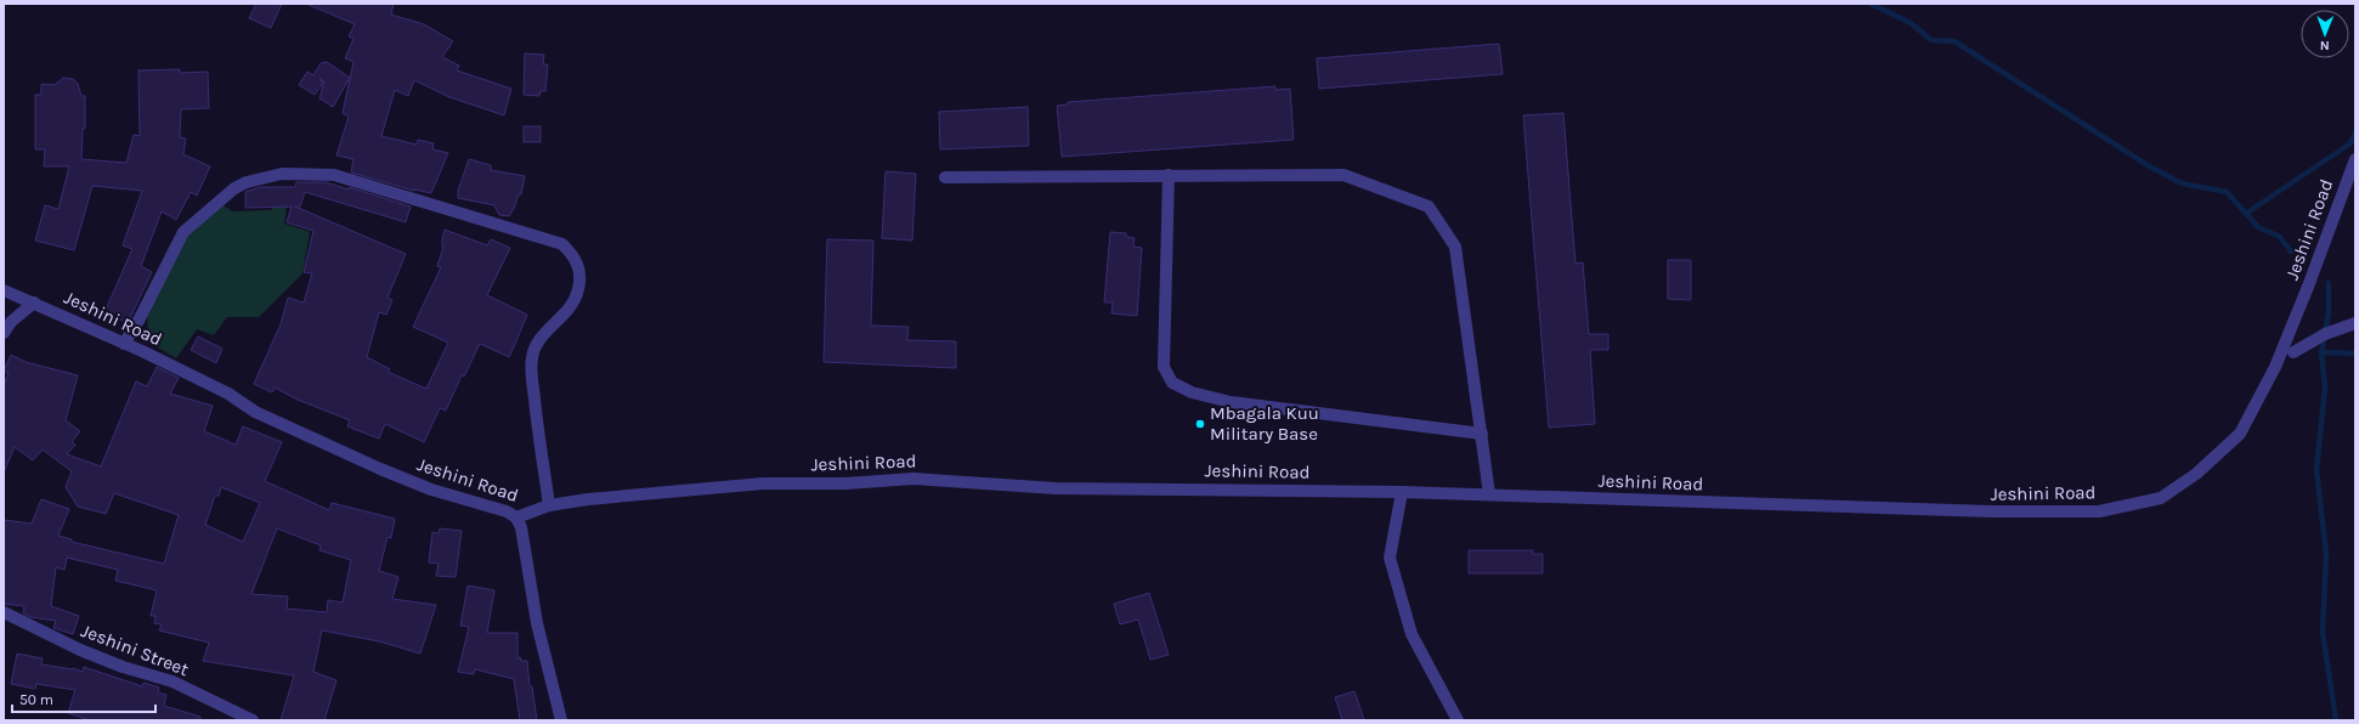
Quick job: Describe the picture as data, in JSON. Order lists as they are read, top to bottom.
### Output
{
  "streets": {
    "street": ["Jeshini Road", "Jeshini Street"]
  },
  "places": ["Mbagala Kuu Military Base"],
  "scale_bar": "50 m",
  "north": "bottom"
}
